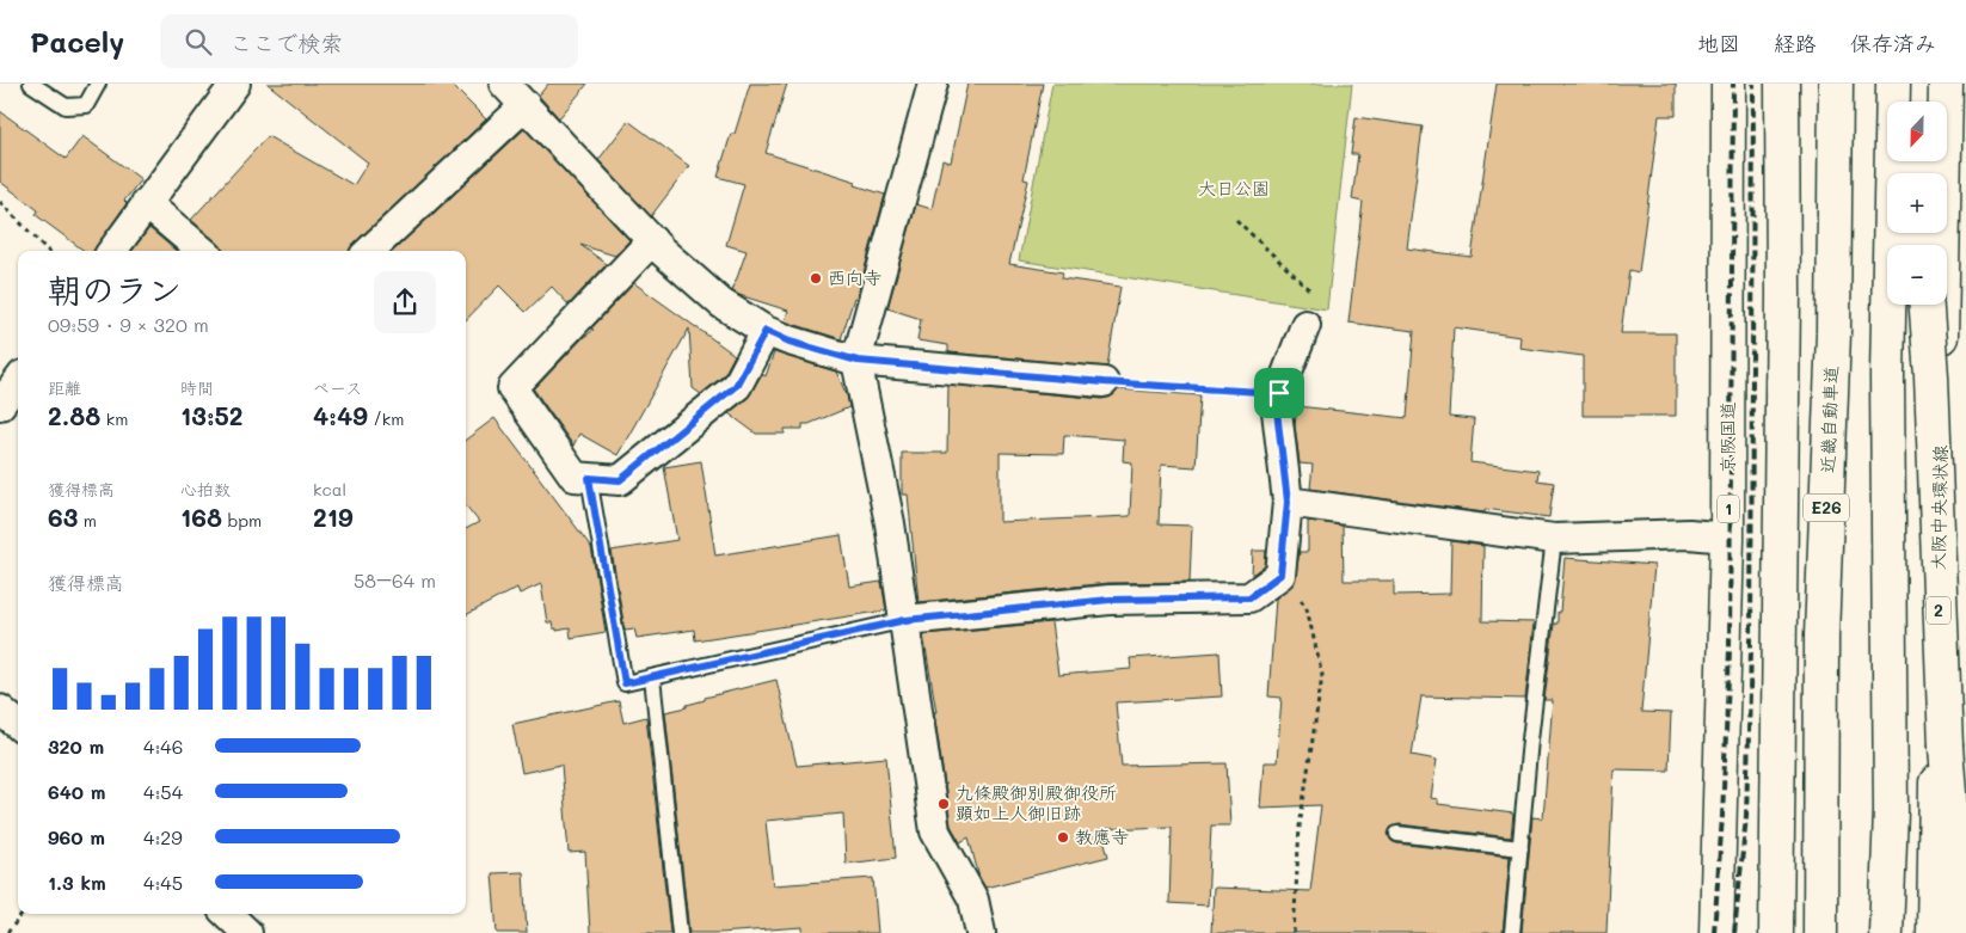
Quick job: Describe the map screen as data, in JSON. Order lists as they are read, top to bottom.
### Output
{
  "streets": {
    "main road": [
      "近畿自動車道",
      "京阪国道",
      "E26",
      "大阪中央環状線",
      "1",
      "2"
    ]
  },
  "parks": ["大日公園"],
  "places": ["西向寺", "九條殿御別殿御役所 顕如上人御旧跡", "教應寺"],
  "north": "bottom",
  "page": {
    "header": "Pacely",
    "search": "ここで検索",
    "nav": ["地図", "経路", "保存済み"],
    "map_buttons": ["+", "−"],
    "heading": ["朝のラン", "09:59 · 9 × 320 m"],
    "stats": [
      ["距離", "2.88 km"],
      ["時間", "13:52"],
      ["ペース", "4:49 /km"],
      ["獲得標高", "63 m"],
      ["心拍数", "168 bpm"],
      ["kcal", "219"]
    ],
    "chart": ["獲得標高", "58–64 m"],
    "list": [
      {
        "name": "320 m",
        "note": "4:46"
      },
      {
        "name": "640 m",
        "note": "4:54"
      },
      {
        "name": "960 m",
        "note": "4:29"
      },
      {
        "name": "1.3 km",
        "note": "4:45"
      }
    ]
  }
}
